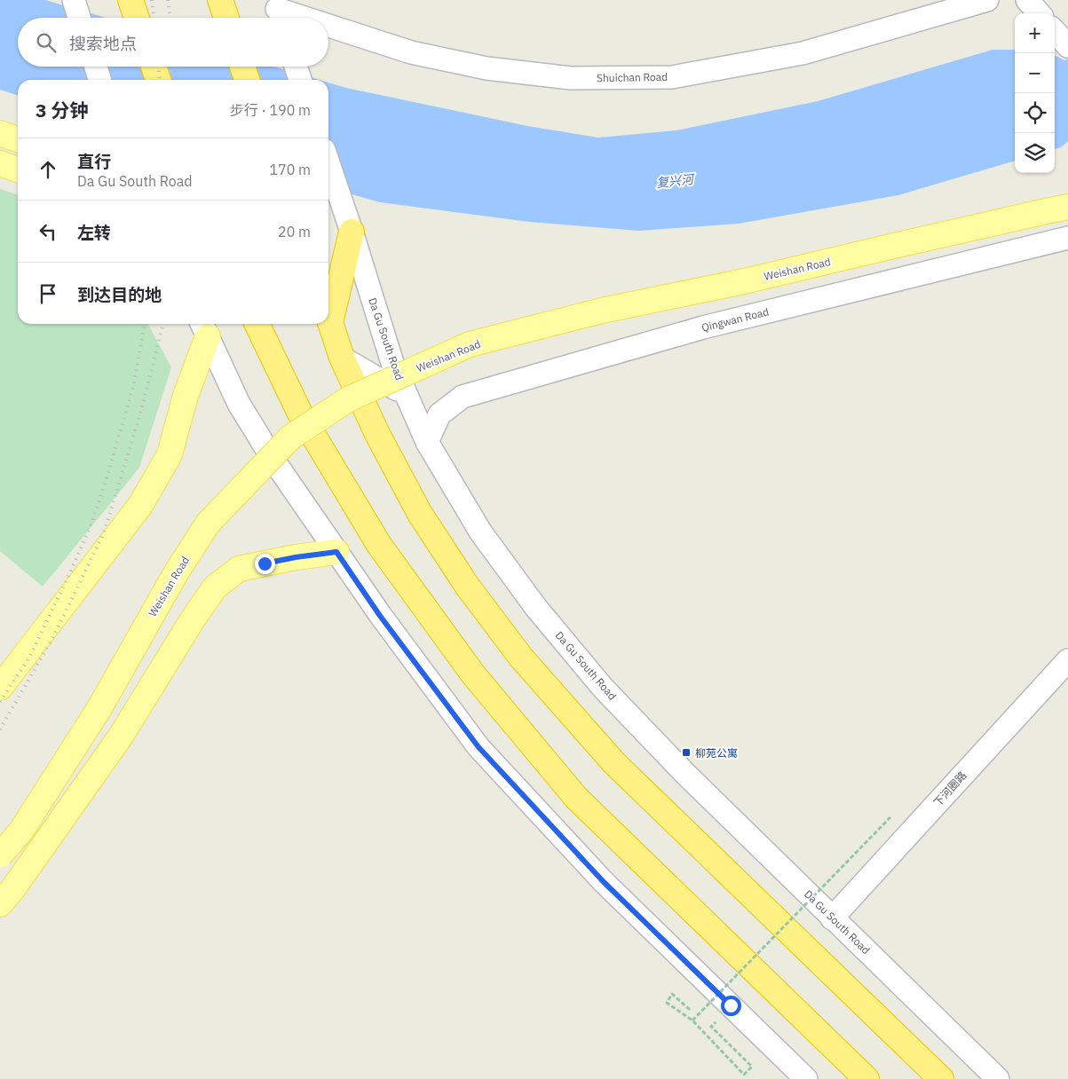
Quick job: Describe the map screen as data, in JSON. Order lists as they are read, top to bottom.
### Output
{
  "streets": {
    "main road": ["Weishan Road"],
    "street": [
      "Shuichan Road",
      "Qingwan Road",
      "Da Gu South Road",
      "下河圈路"
    ]
  },
  "crossings": [
    ["Qingwan Road", "Da Gu South Road"],
    ["Da Gu South Road", "下河圈路"]
  ],
  "water": ["复兴河"],
  "places": {
    "transit": ["柳苑公寓"]
  },
  "page": {
    "map_buttons": ["+", "−"],
    "search": "搜索地点",
    "heading": ["3 分钟", "步行 · 190 m"],
    "list": [
      ["直行", "Da Gu South Road", "170 m"],
      ["左转", "20 m"],
      "到达目的地"
    ]
  }
}
